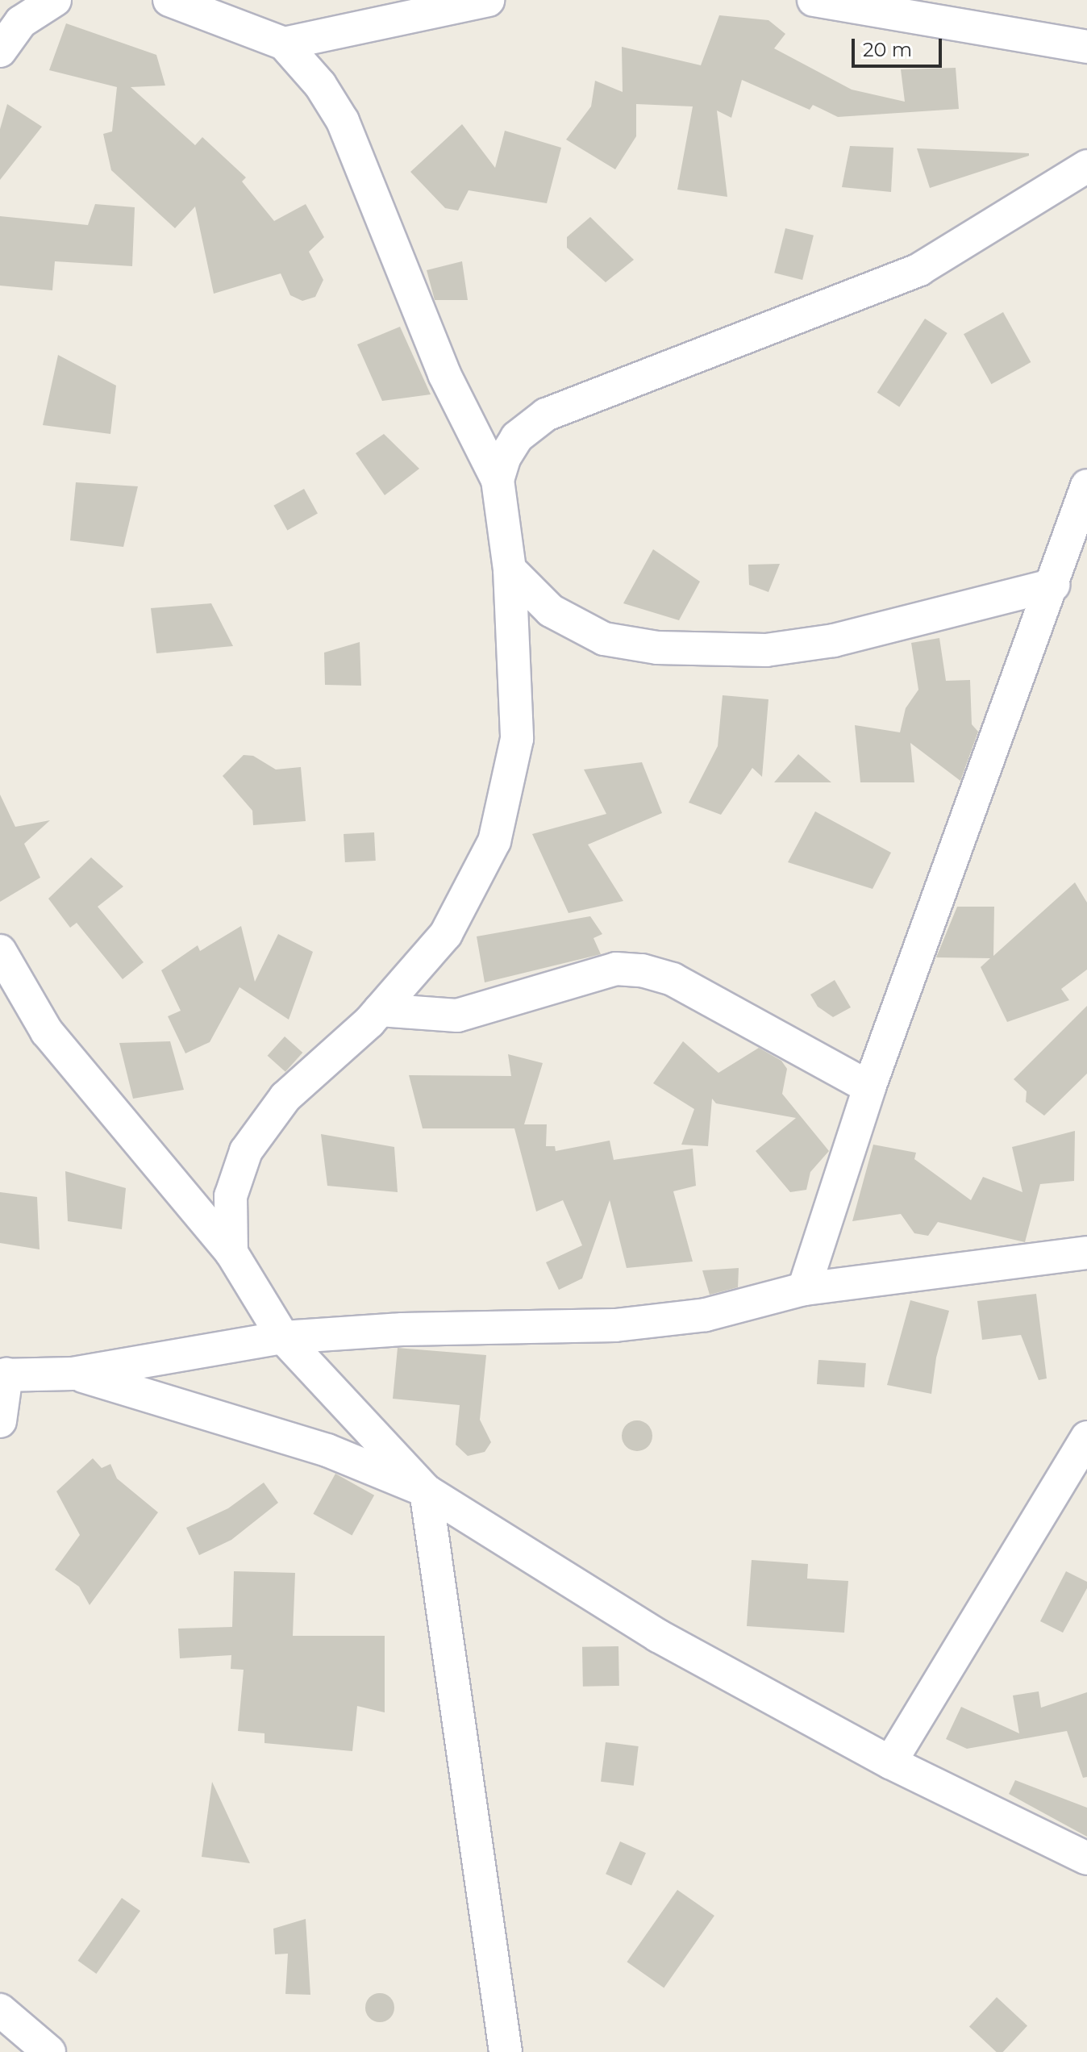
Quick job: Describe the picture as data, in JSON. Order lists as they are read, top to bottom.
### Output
{
  "scale_bar": "20 m"
}
